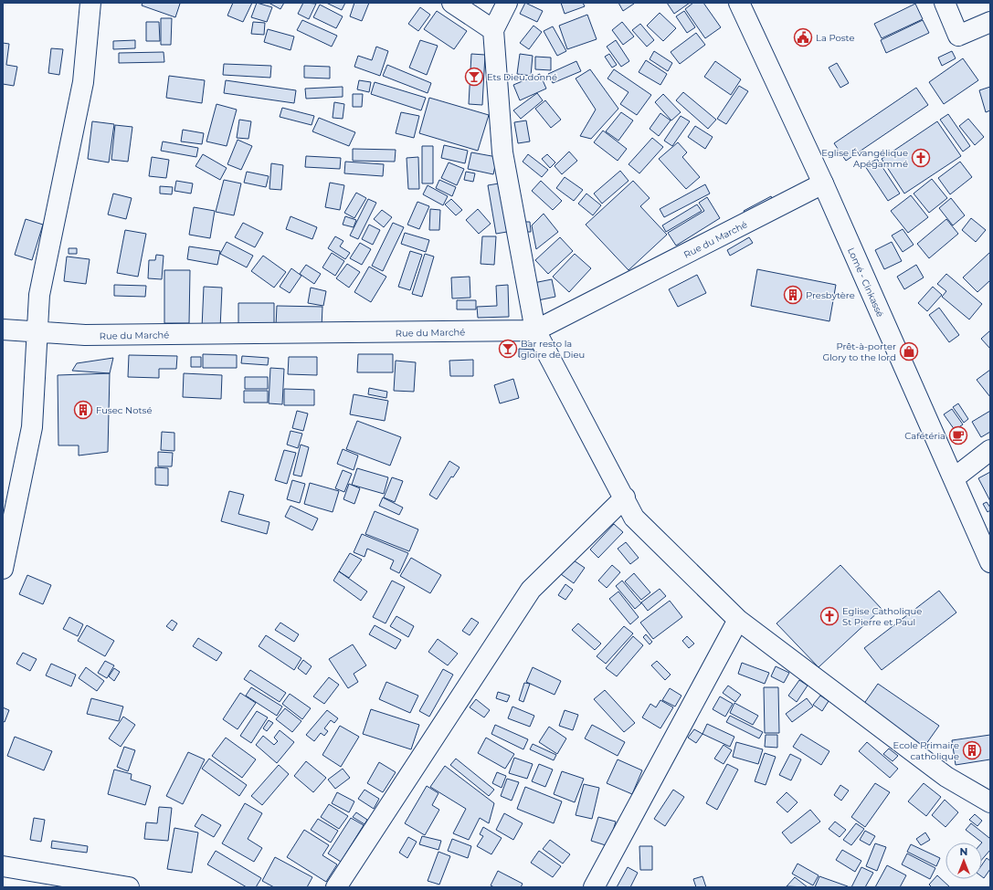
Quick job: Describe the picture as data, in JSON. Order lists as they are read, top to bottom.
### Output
{
  "streets": {
    "main road": ["Rue du Marché", "Lomé - Cinkassé"]
  },
  "crossings": [
    ["Rue du Marché", "Lomé - Cinkassé"]
  ],
  "places": {
    "public building": ["La Poste"],
    "bar": ["Ets Dieu donné", "Bar resto la gloire de Dieu"],
    "church": ["Eglise Évangélique Apégammé", "Eglise Catholique St Pierre et Paul"],
    "building": ["Presbytère", "Fusec Notsé", "Ecole Primaire catholique"],
    "shop": ["Prêt-à-porter Glory to the lord"],
    "cafe": ["Cafétéria"]
  },
  "north": "top"
}
